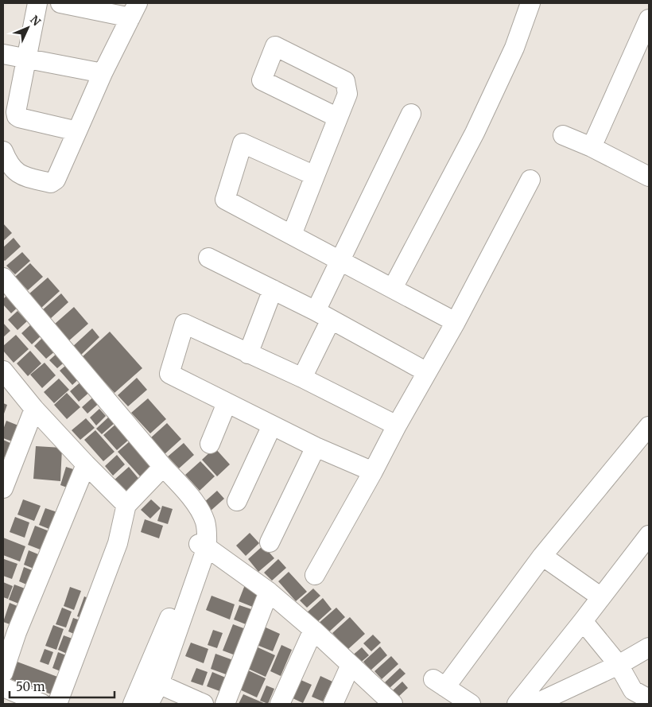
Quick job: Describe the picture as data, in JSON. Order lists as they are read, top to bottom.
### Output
{
  "scale_bar": "50 m",
  "north": "top right"
}
